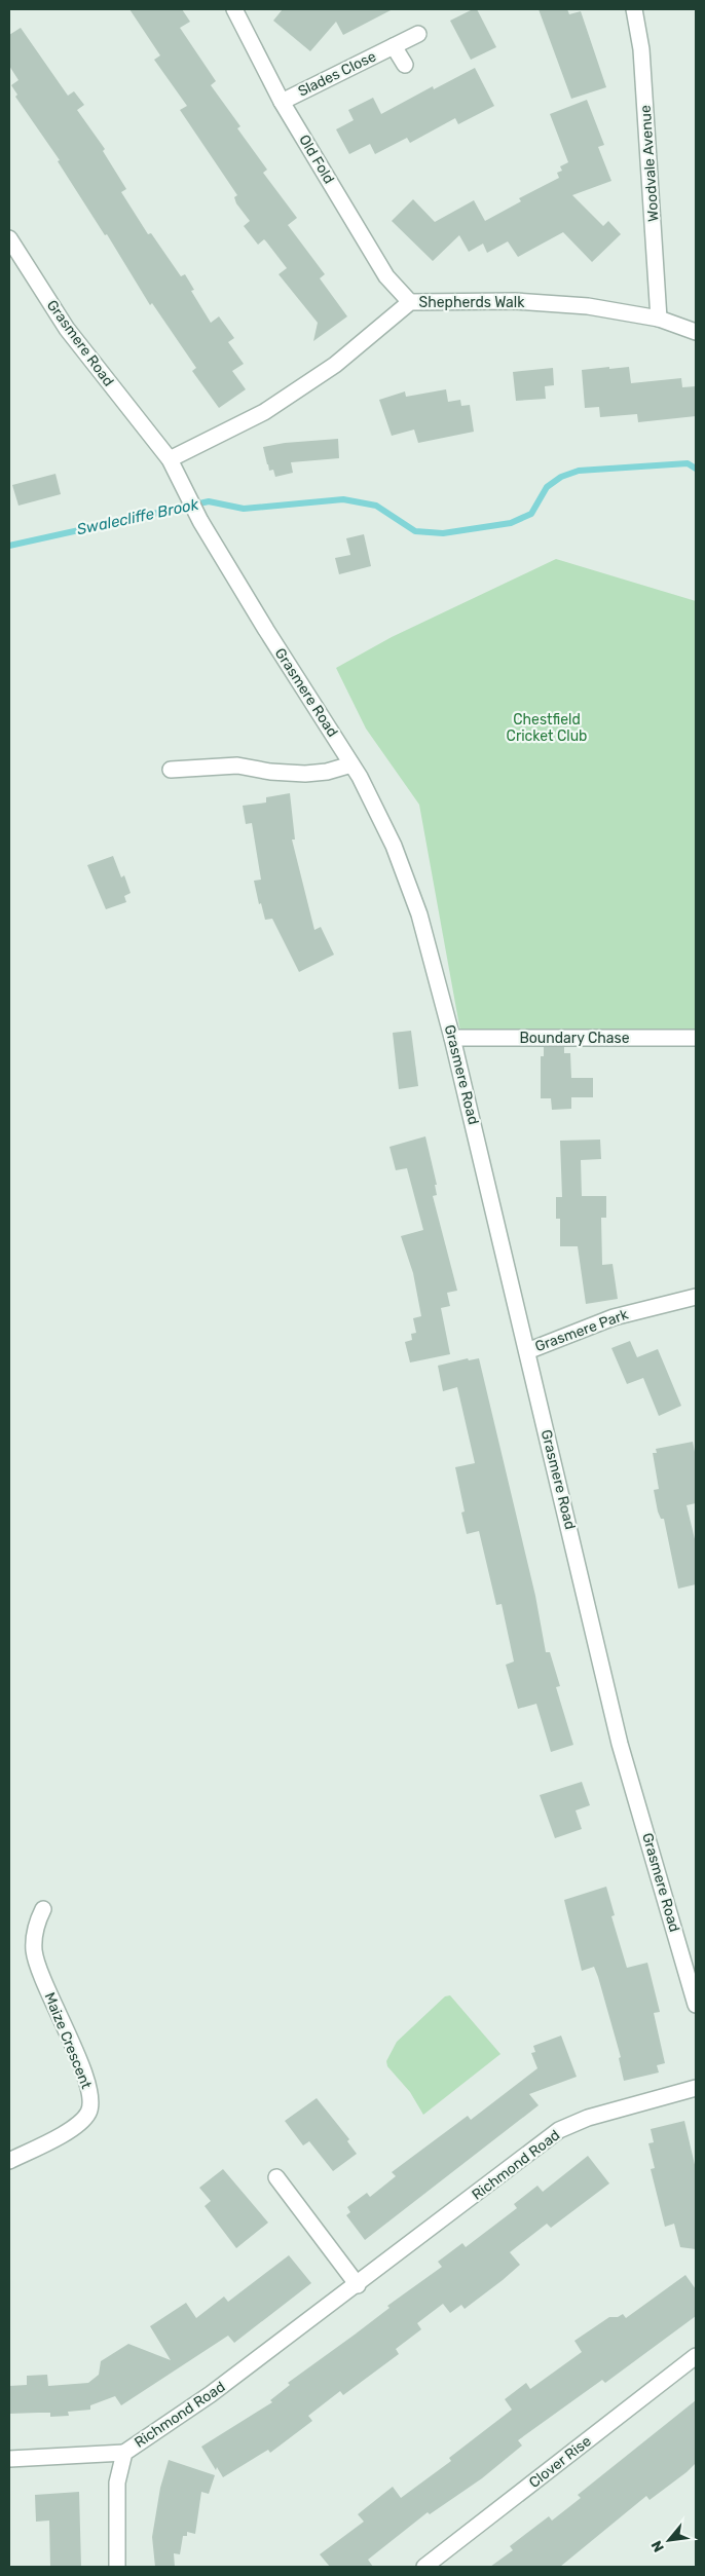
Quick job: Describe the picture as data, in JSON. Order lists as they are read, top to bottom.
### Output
{
  "streets": {
    "street": [
      "Slades Close",
      "Old Fold",
      "Woodvale Avenue",
      "Shepherds Walk",
      "Grasmere Road",
      "Boundary Chase",
      "Grasmere Park",
      "Maize Crescent",
      "Richmond Road",
      "Clover Rise"
    ]
  },
  "crossings": [
    ["Slades Close", "Old Fold"],
    ["Old Fold", "Shepherds Walk"],
    ["Woodvale Avenue", "Shepherds Walk"],
    ["Shepherds Walk", "Grasmere Road"],
    ["Grasmere Road", "Boundary Chase"],
    ["Grasmere Road", "Grasmere Park"]
  ],
  "water": ["Swalecliffe Brook"],
  "parks": ["Chestfield Cricket Club"],
  "north": "bottom left"
}
